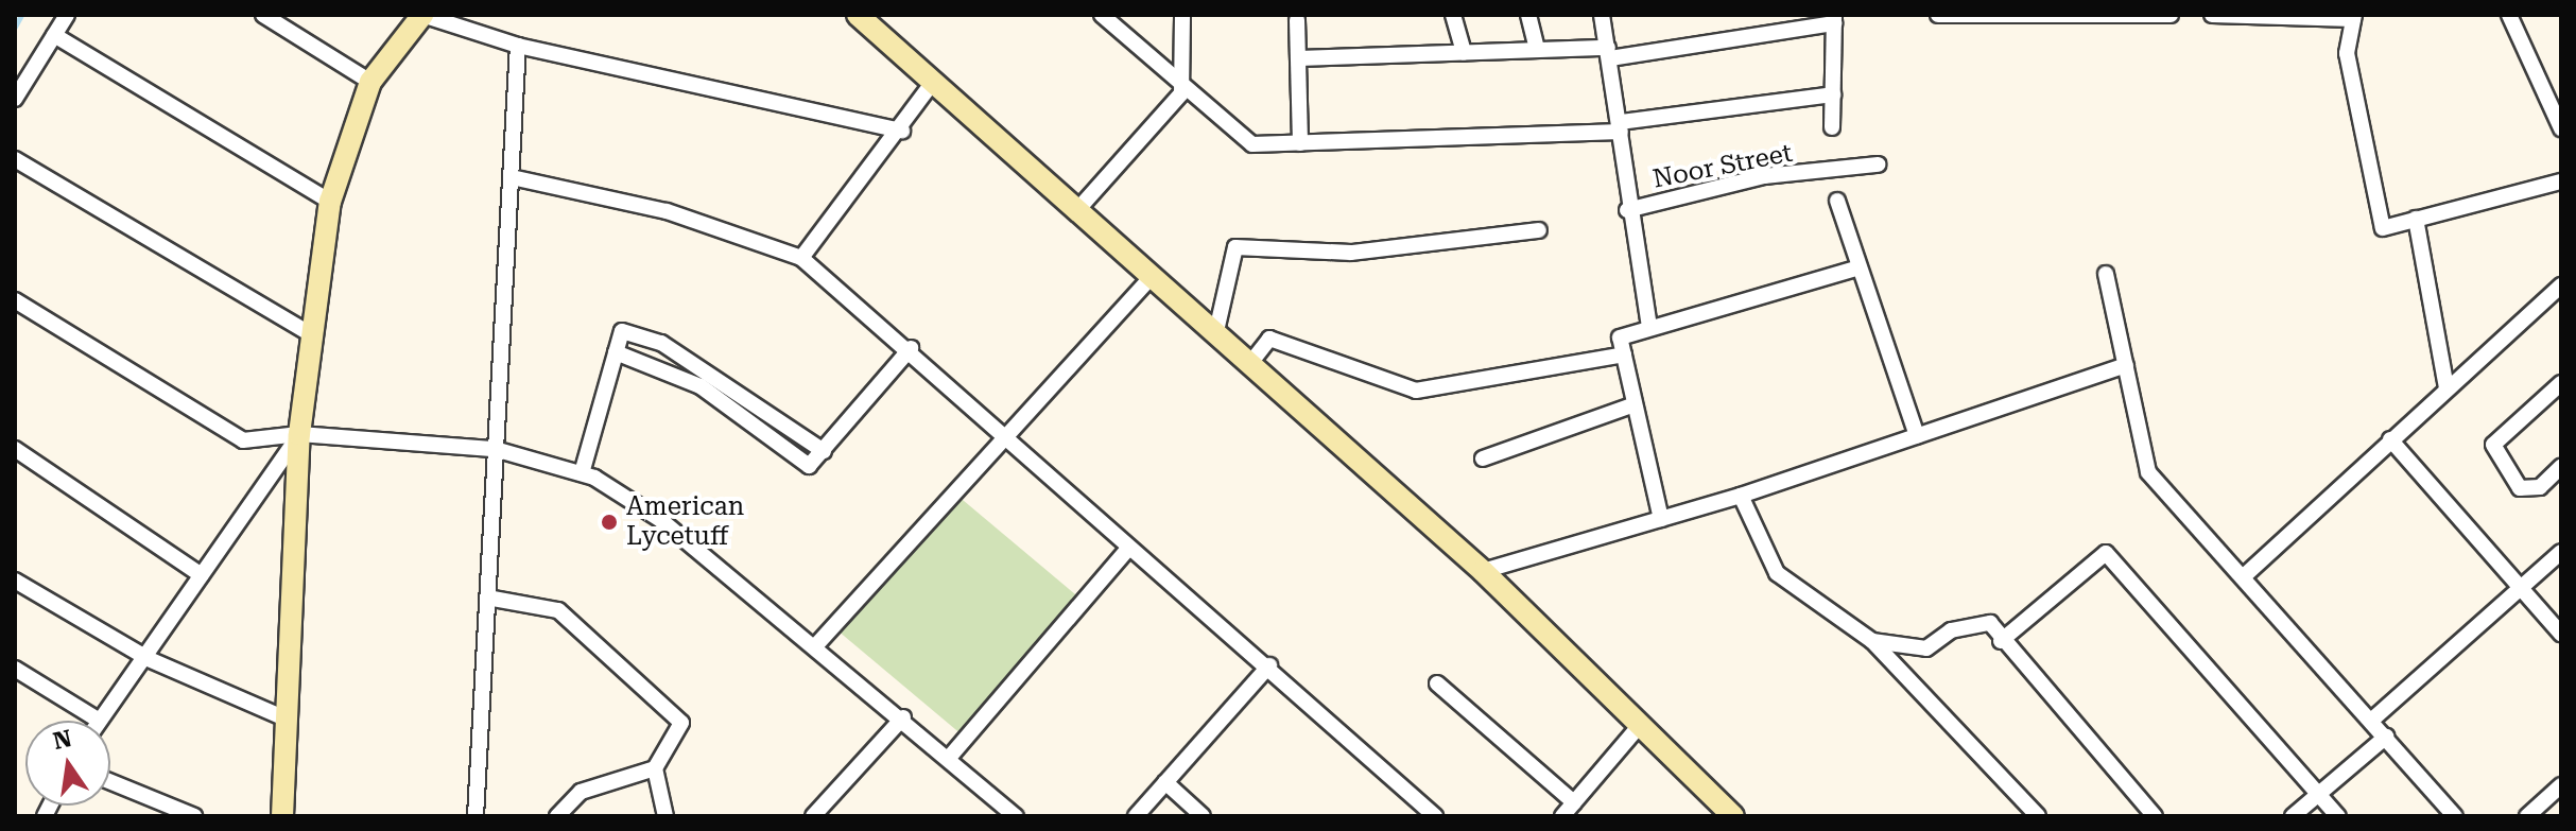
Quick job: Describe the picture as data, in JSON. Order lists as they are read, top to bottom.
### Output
{
  "streets": {
    "street": ["Noor Street"]
  },
  "places": ["American Lycetuff"],
  "north": "top"
}
